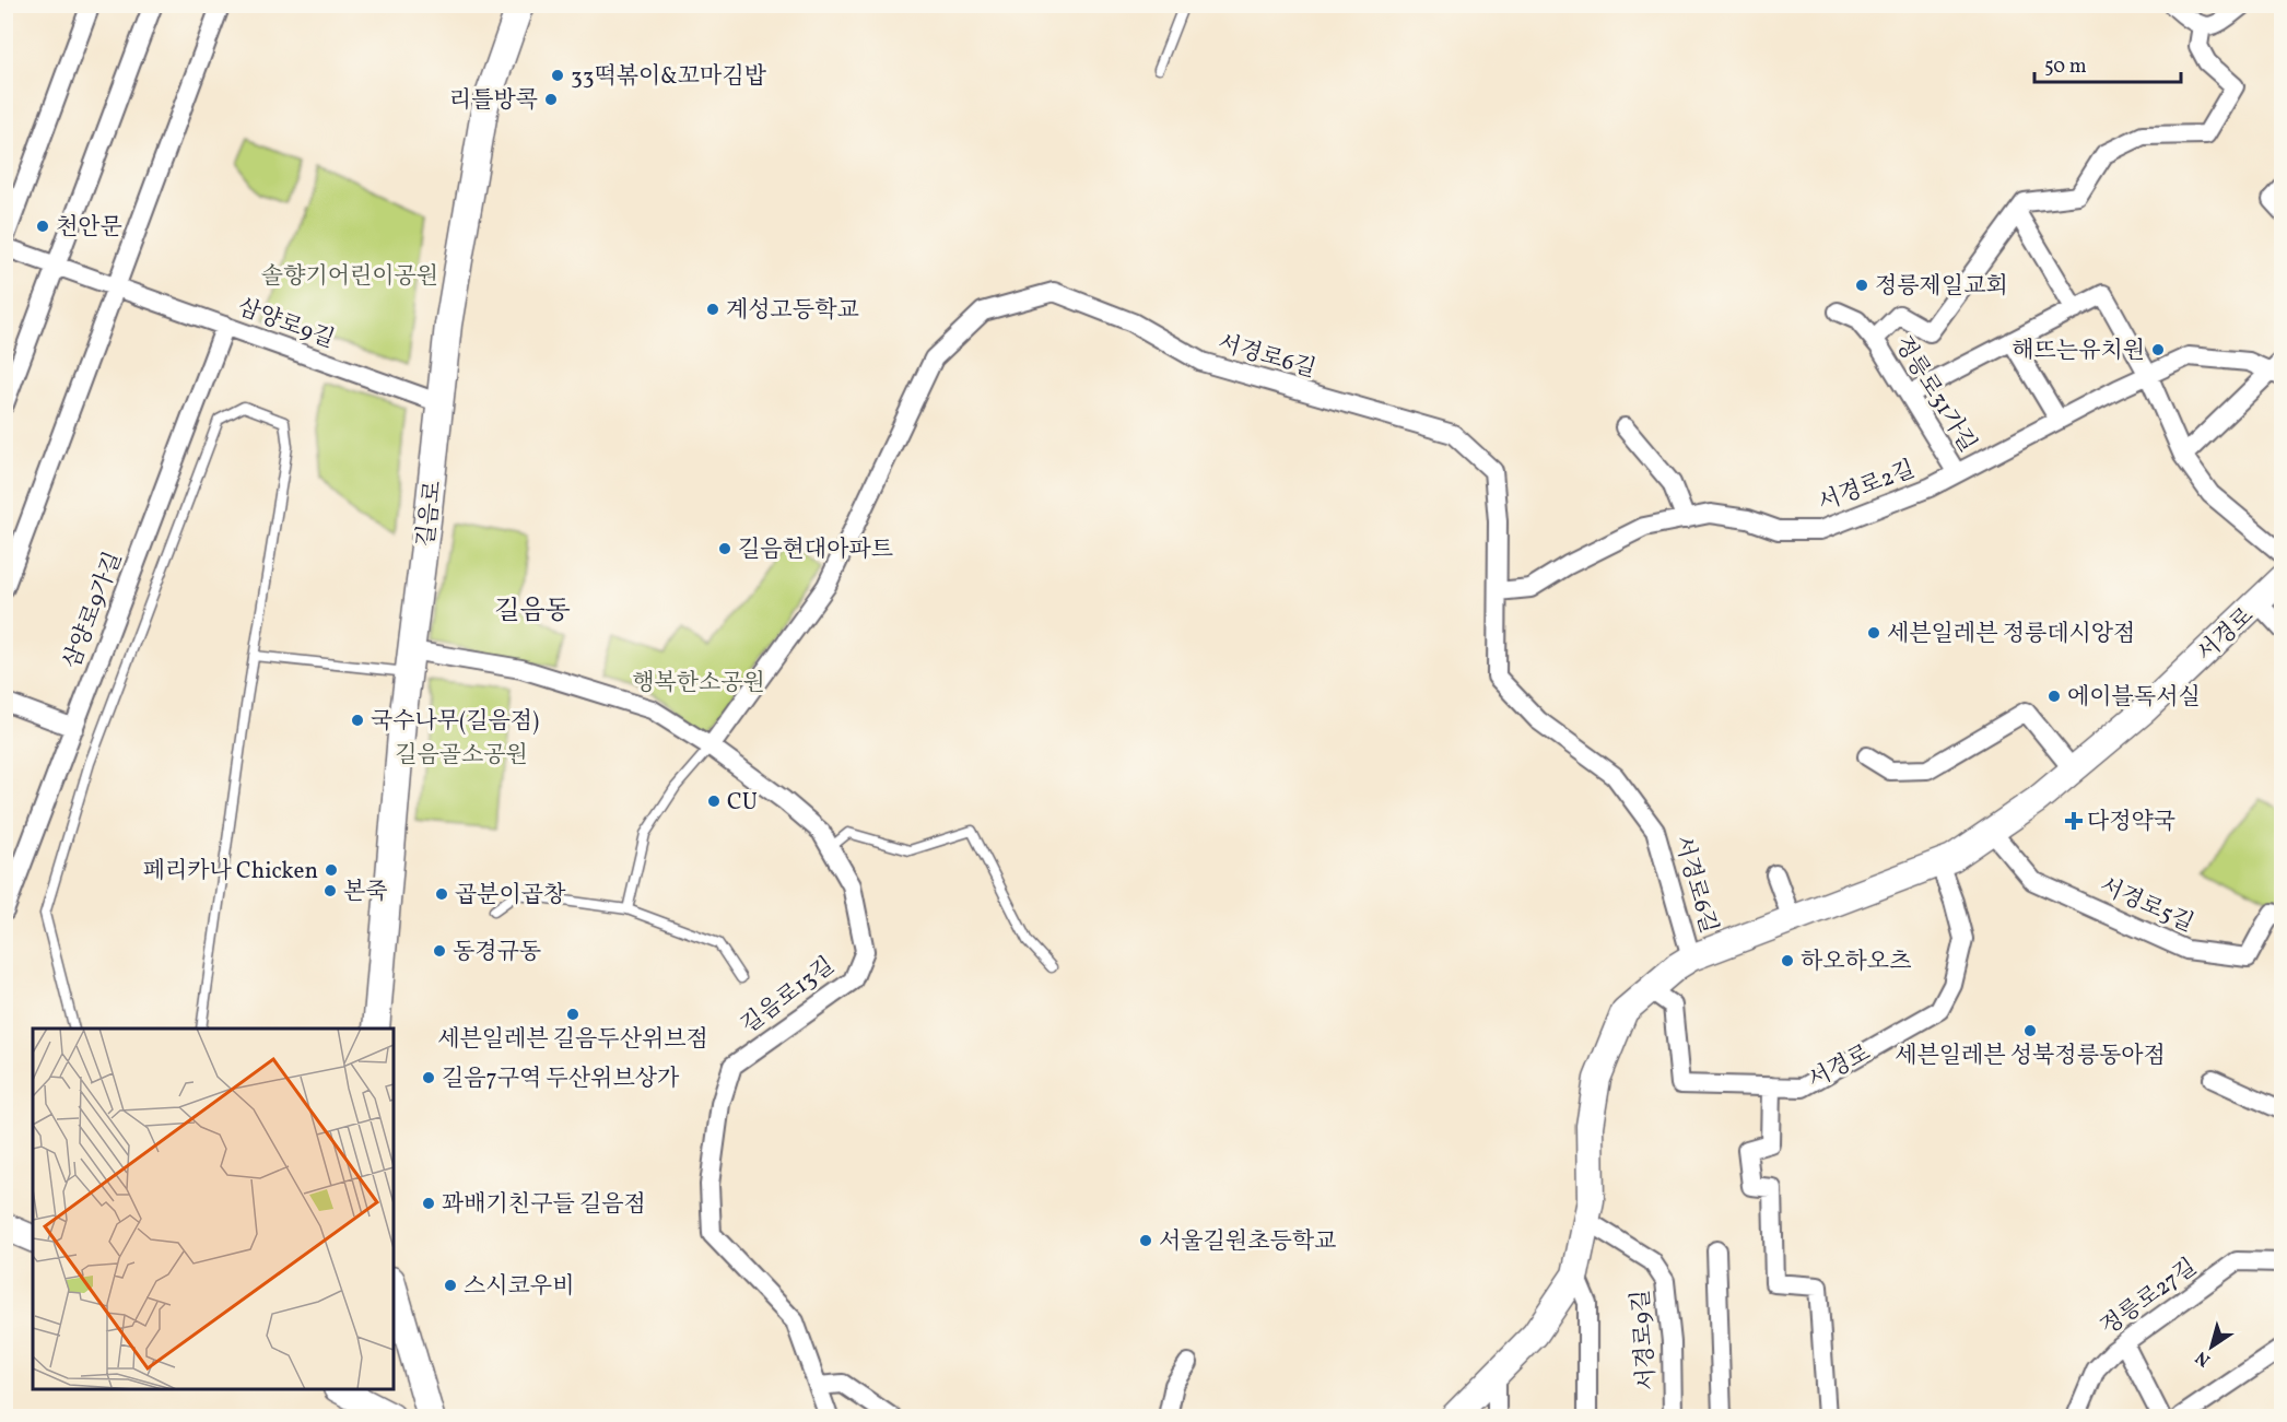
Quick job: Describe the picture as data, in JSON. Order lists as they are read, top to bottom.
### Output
{
  "streets": {
    "street": [
      "삼양로9길",
      "서경로6길",
      "정릉로31가길",
      "서경로2길",
      "길음로",
      "삼양로9가길",
      "서경로",
      "서경로5길",
      "길음로13길",
      "정릉로27길",
      "서경로9길"
    ]
  },
  "crossings": [
    ["삼양로9길", "길음로"],
    ["삼양로9길", "삼양로9가길"],
    ["서경로6길", "서경로2길"],
    ["서경로6길", "서경로"],
    ["서경로6길", "길음로13길"],
    ["정릉로31가길", "서경로2길"],
    ["길음로", "길음로13길"],
    ["서경로", "서경로5길"],
    ["서경로", "서경로9길"]
  ],
  "districts": ["길음동"],
  "parks": ["솔향기어린이공원", "행복한소공원", "길음골소공원"],
  "places": {
    "other": [
      "33떡볶이&꼬마김밥",
      "리틀방콕",
      "천안문",
      "정릉제일교회",
      "계성고등학교",
      "해뜨는유치원",
      "길음현대아파트",
      "세븐일레븐 정릉데시앙점",
      "에이블독서실",
      "국수나무(길음점)",
      "CU",
      "페리카나 Chicken",
      "본죽",
      "곱분이곱창",
      "동경규동",
      "하오하오츠",
      "세븐일레븐 길음두산위브점",
      "세븐일레븐 성북정릉동아점",
      "길음7구역 두산위브상가",
      "꽈배기친구들 길음점",
      "서울길원초등학교",
      "스시코우비"
    ],
    "health": ["다정약국"]
  },
  "scale_bar": "50 m",
  "north": "bottom left"
}
